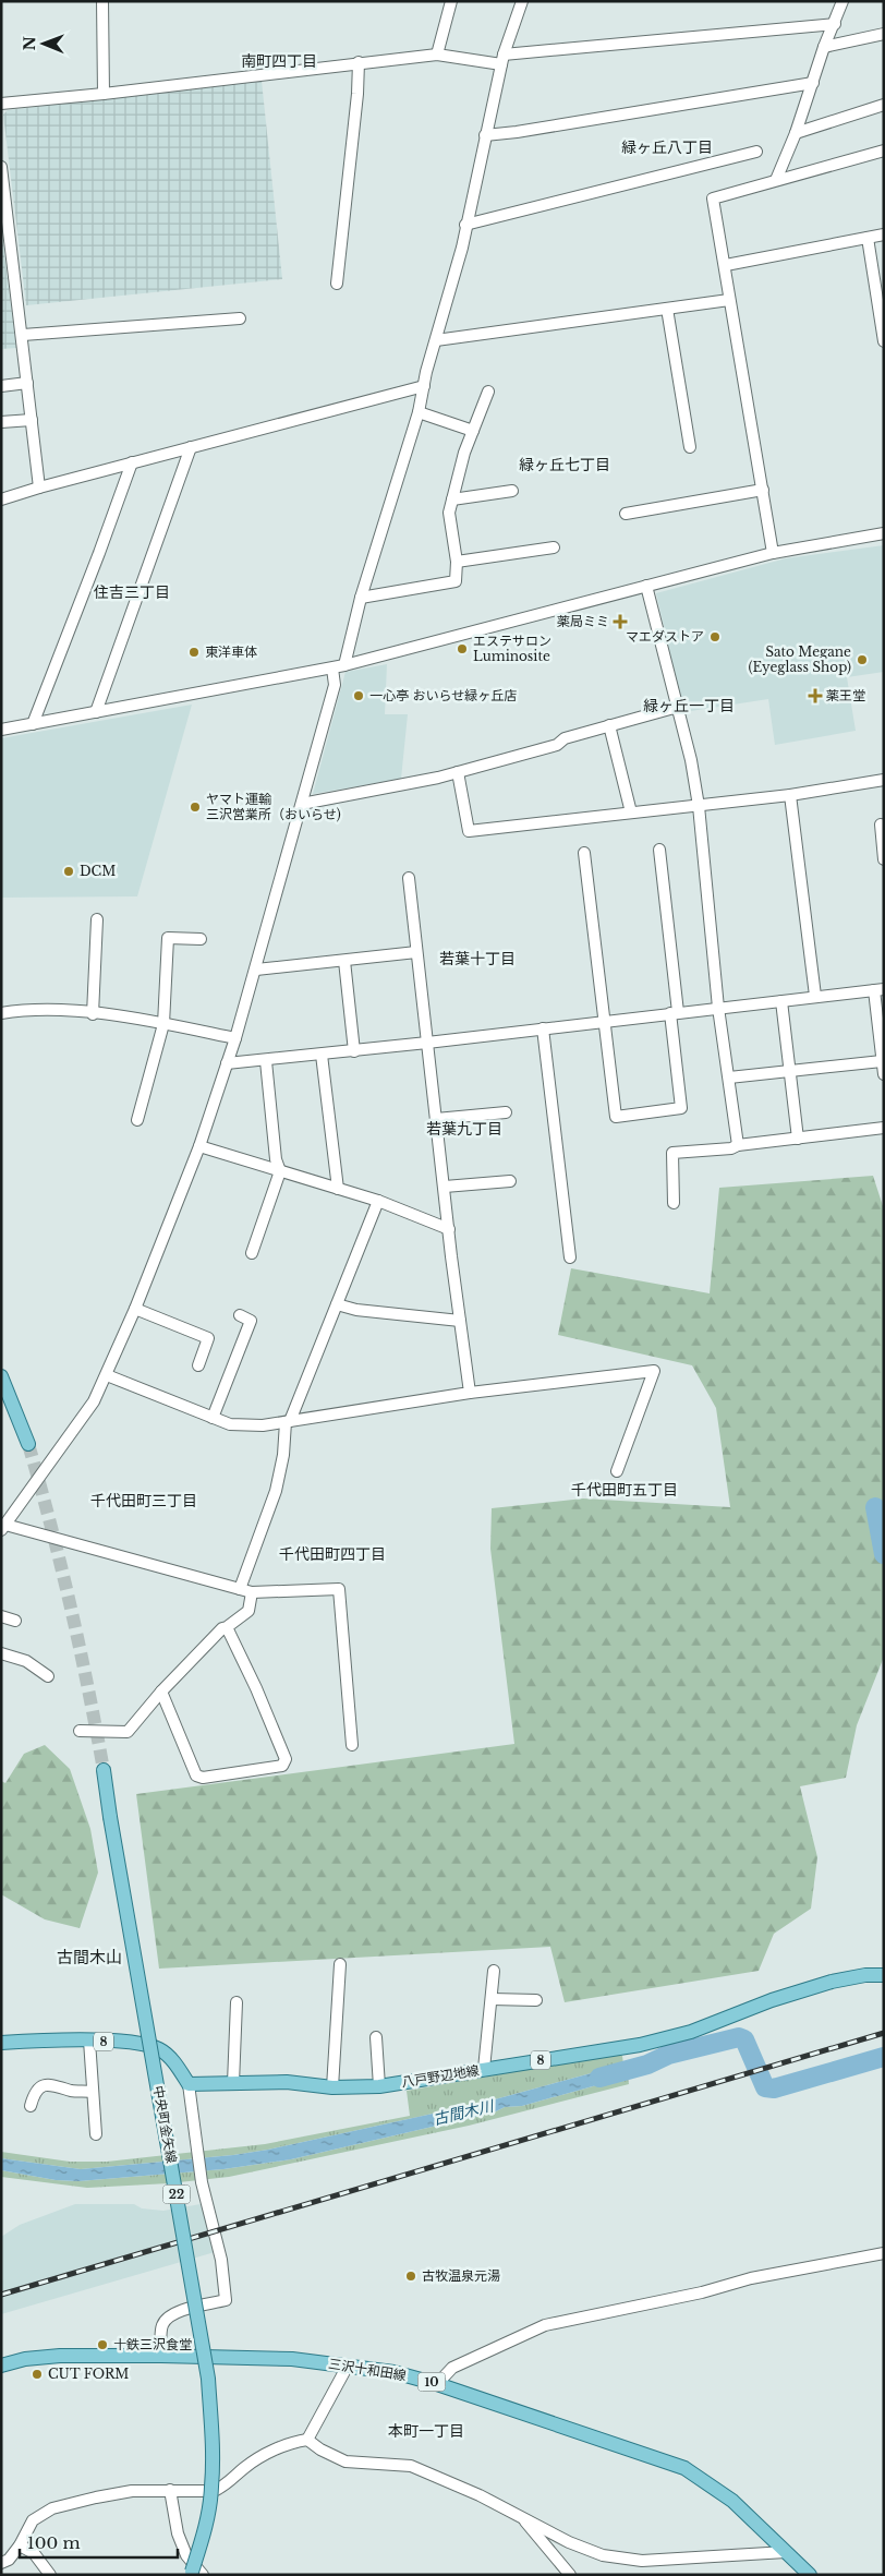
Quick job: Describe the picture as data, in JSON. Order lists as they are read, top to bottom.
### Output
{
  "streets": {
    "main road": [
      "8",
      "八戸野辺地線",
      "中央町金矢線",
      "22",
      "三沢十和田線",
      "10"
    ]
  },
  "crossings": [
    ["8", "八戸野辺地線"]
  ],
  "districts": [
    "南町四丁目",
    "緑ヶ丘八丁目",
    "緑ヶ丘七丁目",
    "住吉三丁目",
    "緑ヶ丘一丁目",
    "若葉十丁目",
    "若葉九丁目",
    "千代田町五丁目",
    "千代田町三丁目",
    "千代田町四丁目",
    "古間木山",
    "本町一丁目"
  ],
  "water": ["古間木川"],
  "places": {
    "health": ["薬局ミミ", "薬王堂"],
    "other": [
      "マエダストア",
      "エステサロン Luminosite",
      "東洋車体",
      "Sato Megane (Eyeglass Shop)",
      "一心亭 おいらせ緑ヶ丘店",
      "ヤマト運輸 三沢営業所（おいらせ)",
      "DCM",
      "古牧温泉元湯",
      "十鉄三沢食堂",
      "CUT FORM"
    ]
  },
  "scale_bar": "100 m",
  "north": "left"
}
